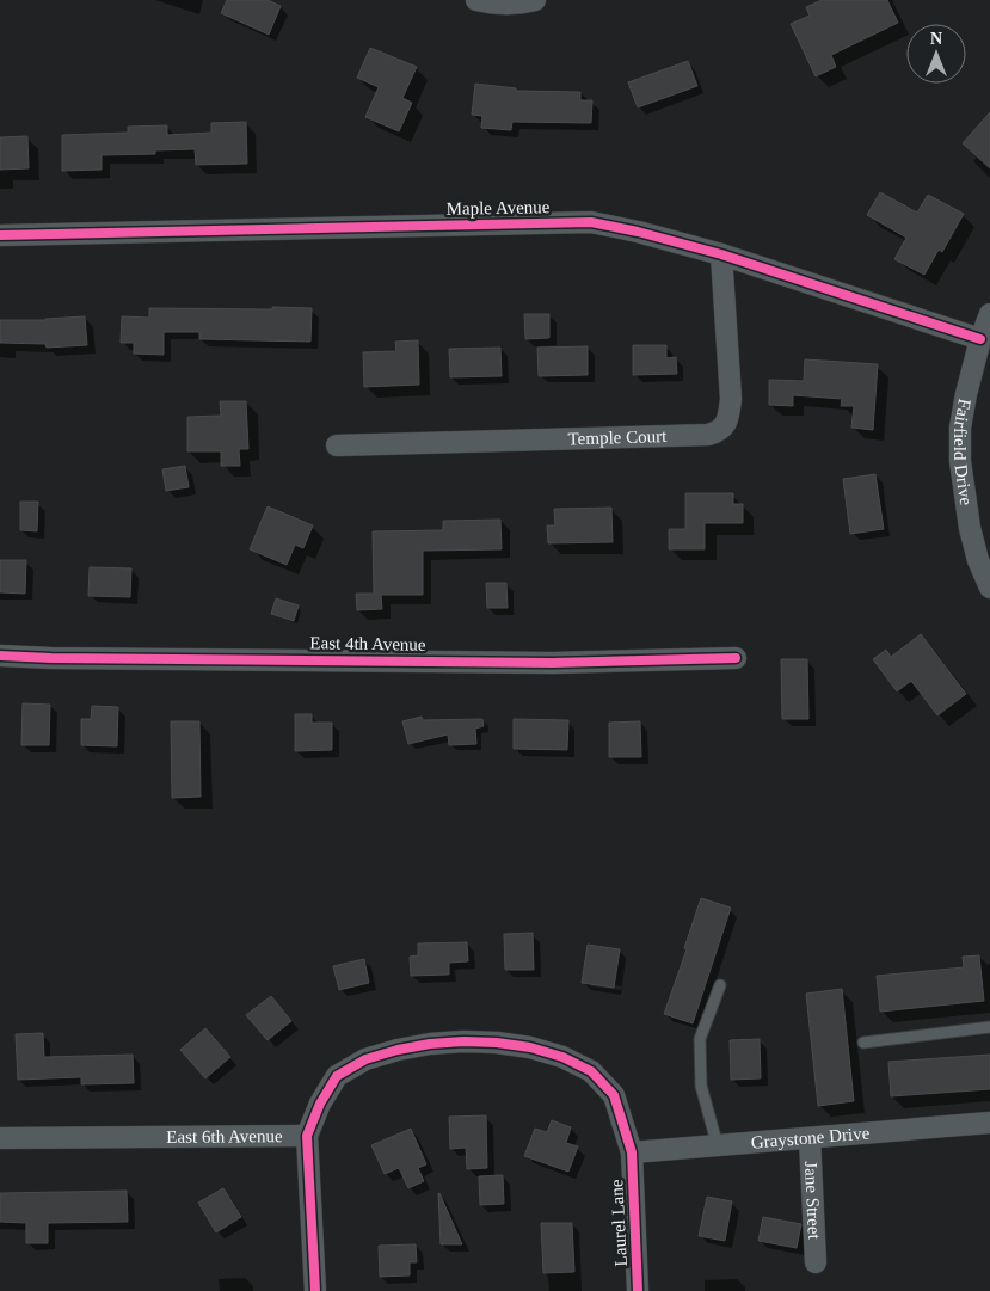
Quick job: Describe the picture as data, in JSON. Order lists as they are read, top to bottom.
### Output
{
  "streets": {
    "street": [
      "Maple Avenue",
      "Temple Court",
      "Fairfield Drive",
      "East 4th Avenue",
      "East 6th Avenue",
      "Graystone Drive",
      "Jane Street",
      "Laurel Lane"
    ]
  },
  "crossings": [
    ["Maple Avenue", "Temple Court"],
    ["Maple Avenue", "Fairfield Drive"],
    ["East 6th Avenue", "Graystone Drive"],
    ["East 6th Avenue", "Laurel Lane"],
    ["Graystone Drive", "Jane Street"],
    ["Graystone Drive", "Laurel Lane"]
  ],
  "north": "top"
}
